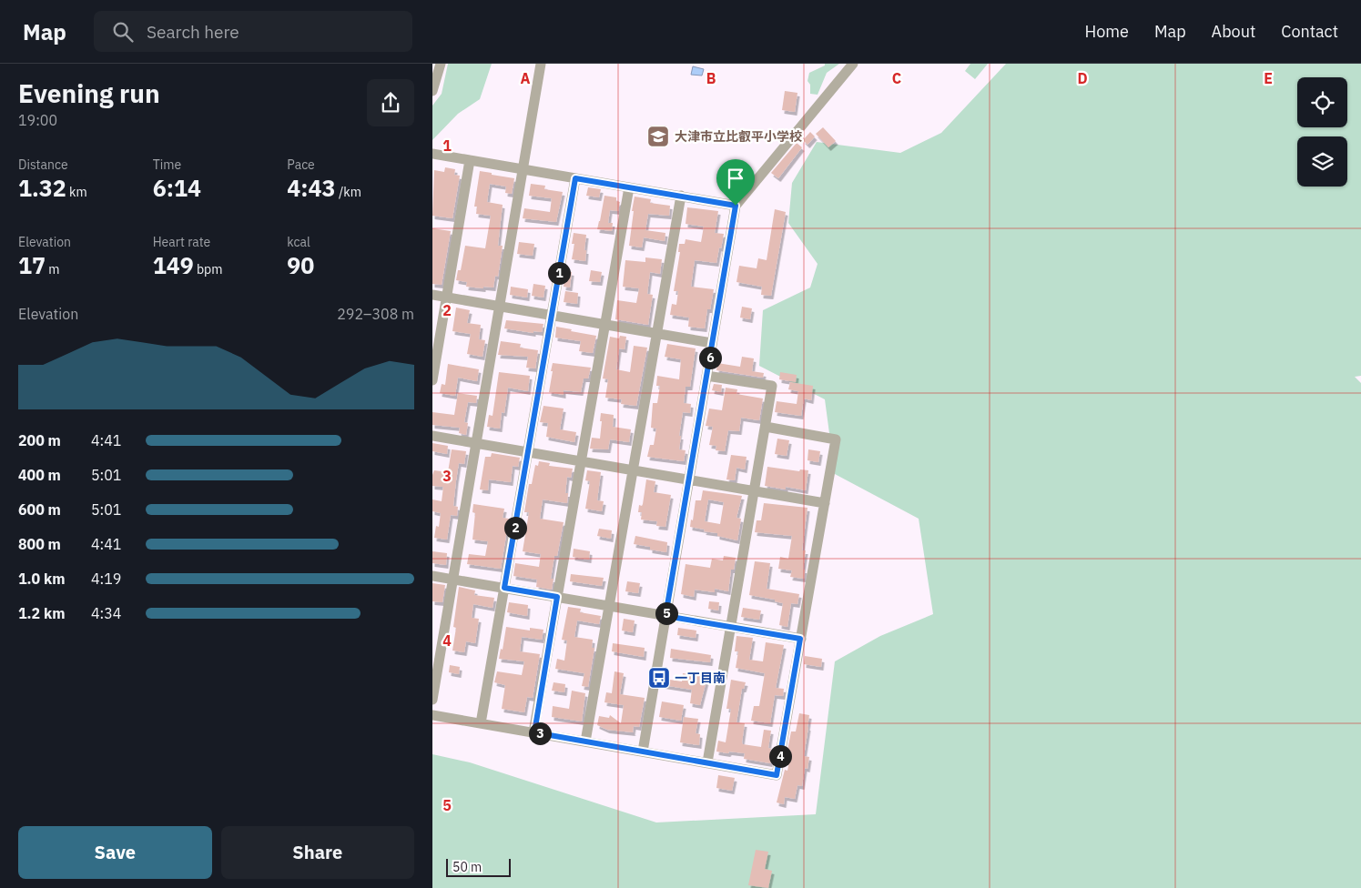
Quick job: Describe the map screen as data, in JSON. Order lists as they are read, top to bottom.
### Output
{
  "places": {
    "school or university": ["大津市立比叡平小学校"],
    "bus stop": ["一丁目南"]
  },
  "scale_bar": "50 m",
  "page": {
    "header": "Map",
    "search": "Search here",
    "nav": [
      "Home",
      "Map",
      "About",
      "Contact"
    ],
    "heading": ["Evening run", "19:00"],
    "stats": [
      ["Distance", "1.32 km"],
      ["Time", "6:14"],
      ["Pace", "4:43 /km"],
      ["Elevation", "17 m"],
      ["Heart rate", "149 bpm"],
      ["kcal", "90"]
    ],
    "pins": [
      "1",
      "6",
      "2",
      "5",
      "3",
      "4"
    ],
    "chart": ["Elevation", "292–308 m"],
    "list": [
      {
        "name": "200 m",
        "note": "4:41"
      },
      {
        "name": "400 m",
        "note": "5:01"
      },
      {
        "name": "600 m",
        "note": "5:01"
      },
      {
        "name": "800 m",
        "note": "4:41"
      },
      {
        "name": "1.0 km",
        "note": "4:19"
      },
      {
        "name": "1.2 km",
        "note": "4:34"
      }
    ],
    "buttons": ["Save", "Share"],
    "scale": "50 m"
  },
  "grid": {
    "columns": [
      "A",
      "B",
      "C",
      "D",
      "E"
    ],
    "rows": [
      "1",
      "2",
      "3",
      "4",
      "5"
    ]
  }
}
